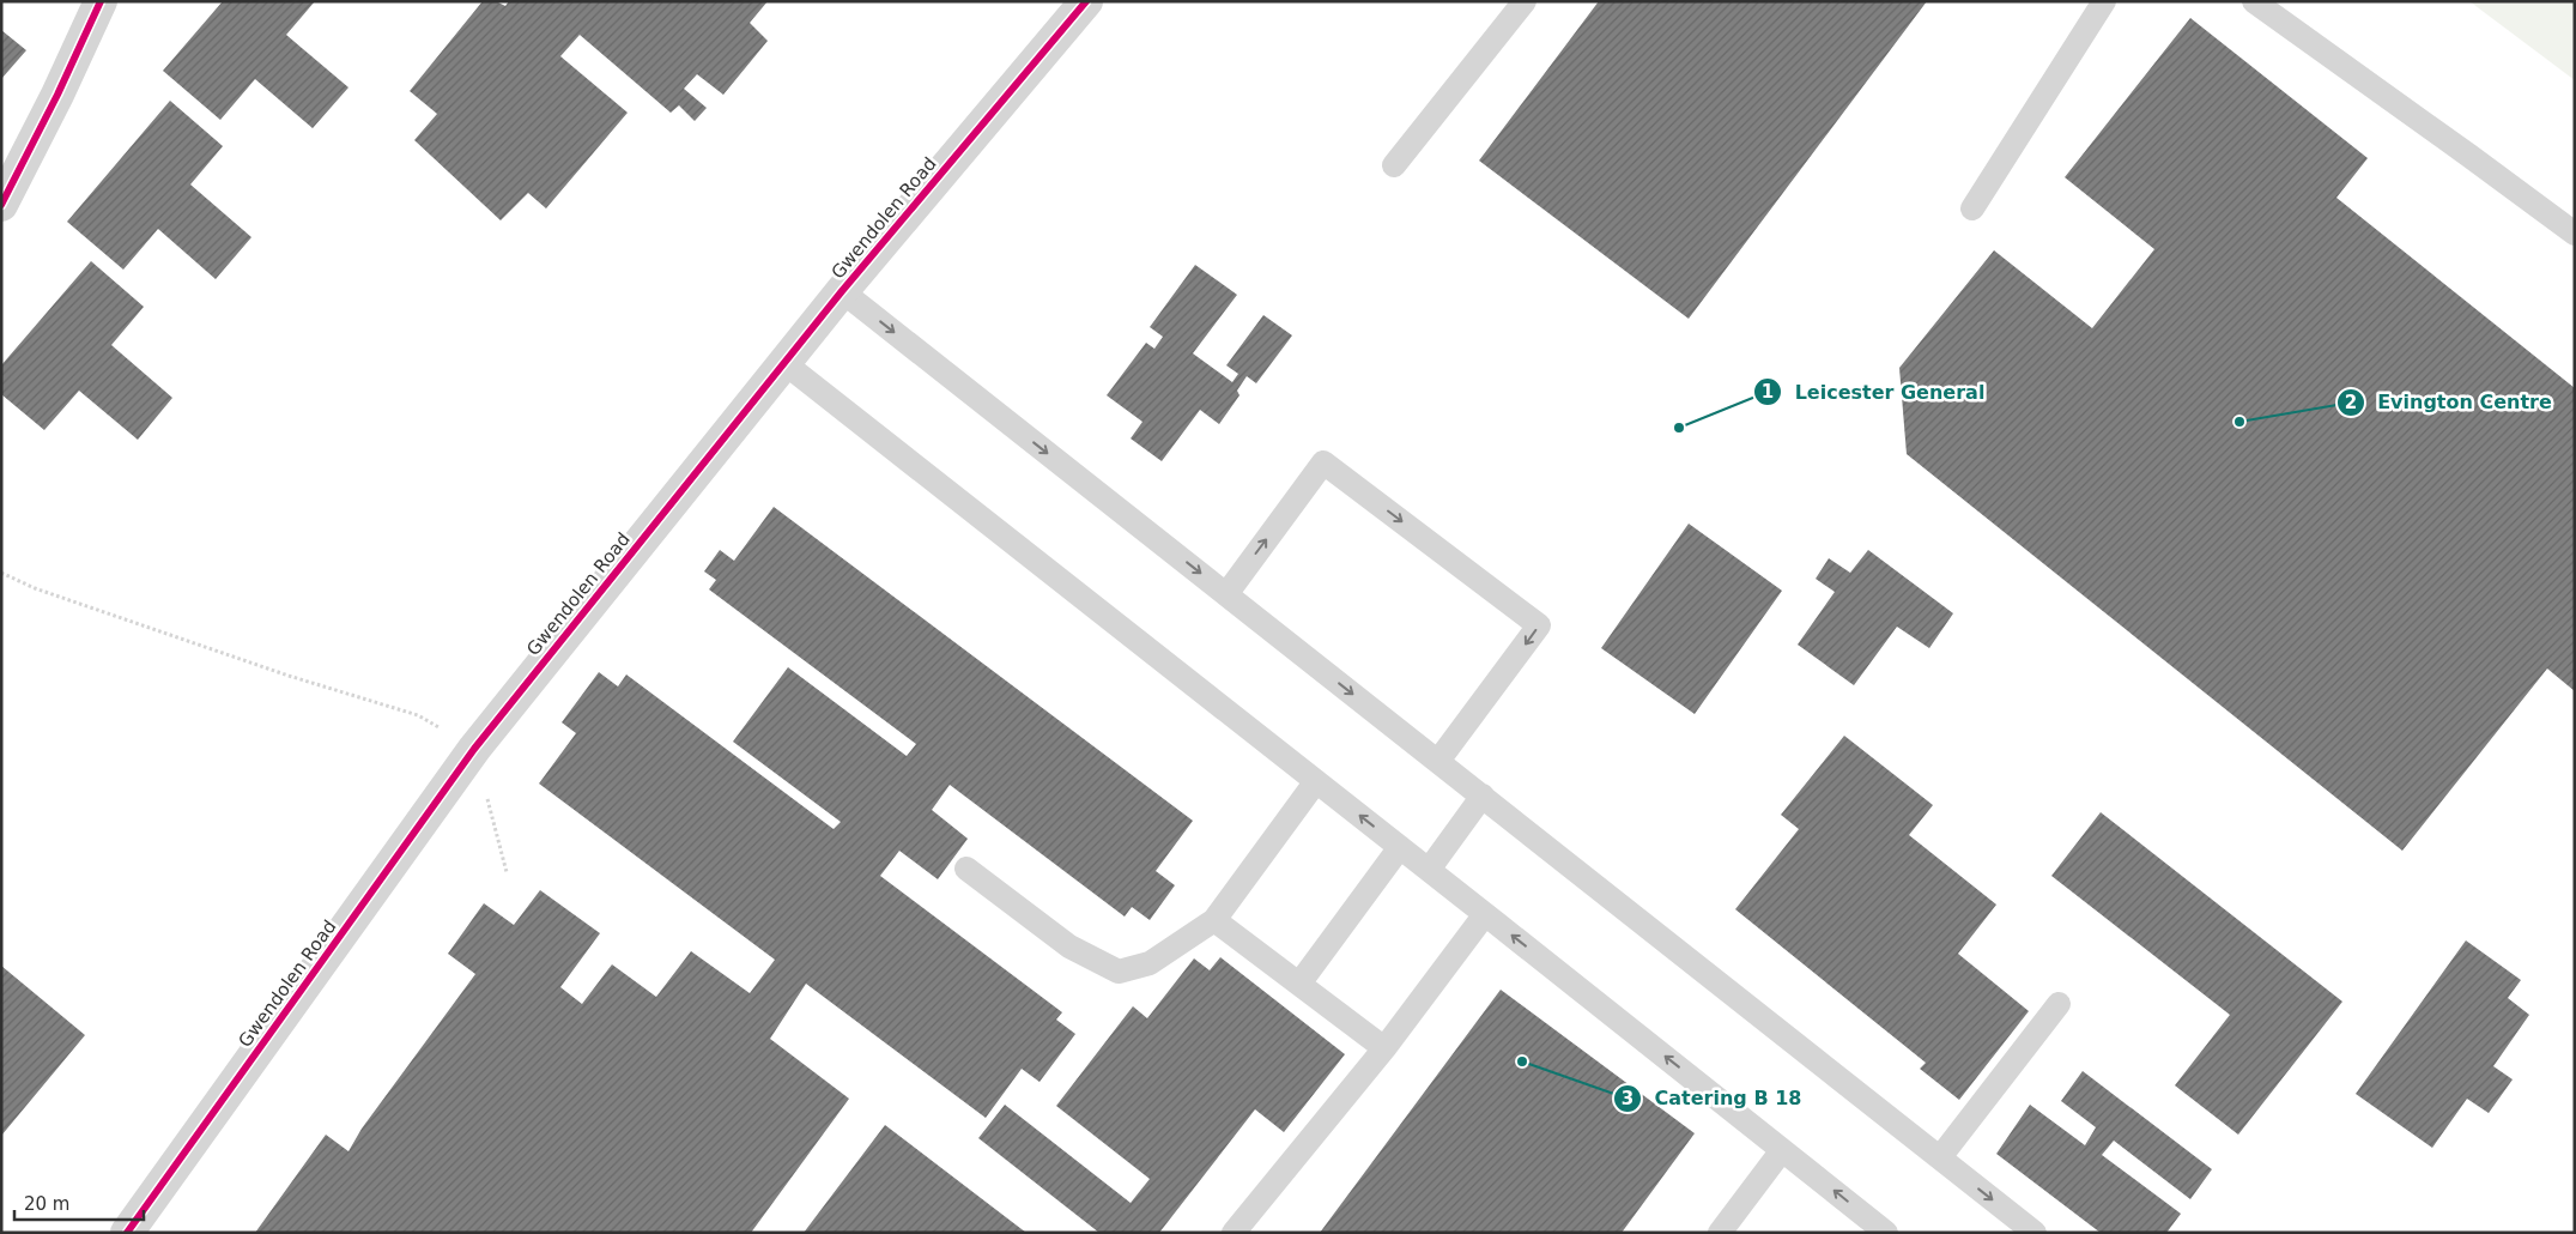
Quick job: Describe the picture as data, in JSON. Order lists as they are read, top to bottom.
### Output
{
  "streets": {
    "street": ["Gwendolen Road"]
  },
  "places": ["Evington Centre", "Leicester General", "Catering B 18"],
  "scale_bar": "20 m"
}
